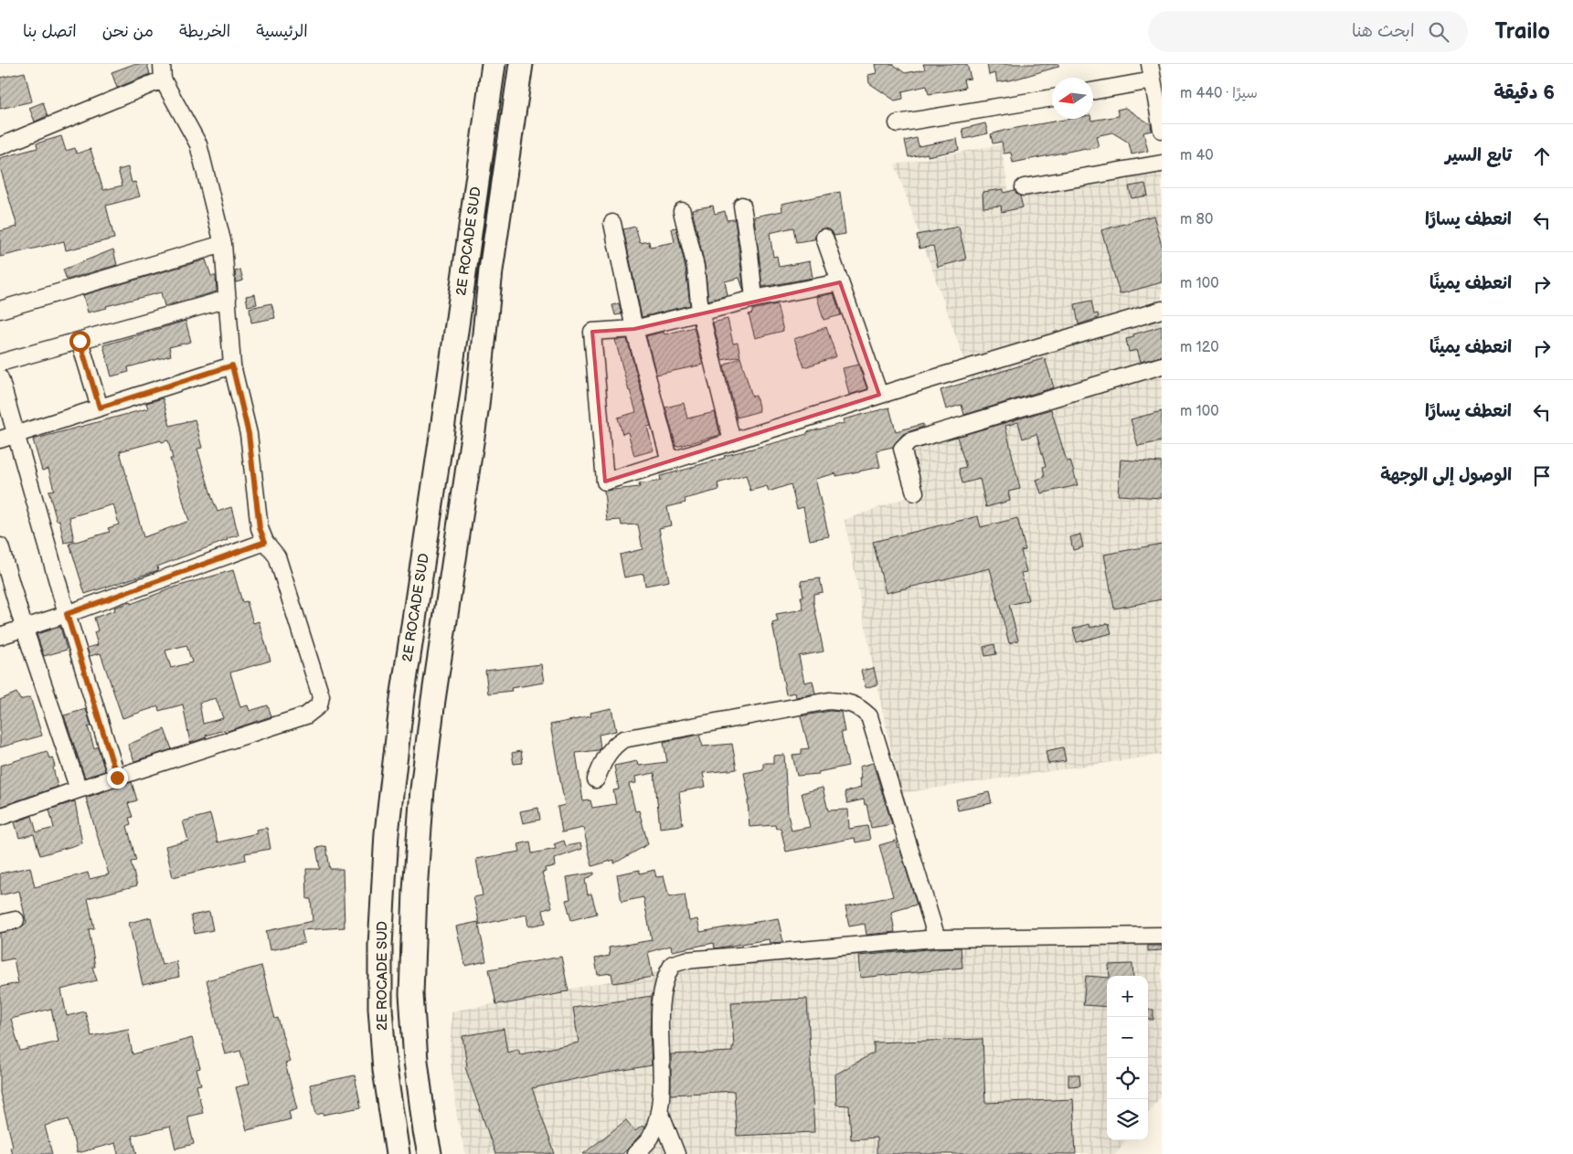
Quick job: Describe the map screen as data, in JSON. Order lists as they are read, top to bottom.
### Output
{
  "streets": {
    "highway": ["2E ROCADE SUD"]
  },
  "north": "left",
  "page": {
    "header": "Trailo",
    "search": "ابحث هنا",
    "nav": [
      "الرئيسية",
      "الخريطة",
      "من نحن",
      "اتصل بنا"
    ],
    "heading": ["6 دقيقة", "سيرًا · 440 m"],
    "list": [
      ["تابع السير", "40 m"],
      ["انعطف يسارًا", "80 m"],
      ["انعطف يمينًا", "100 m"],
      ["انعطف يمينًا", "120 m"],
      ["انعطف يسارًا", "100 m"],
      "الوصول إلى الوجهة"
    ],
    "map_buttons": ["+", "−"]
  }
}
